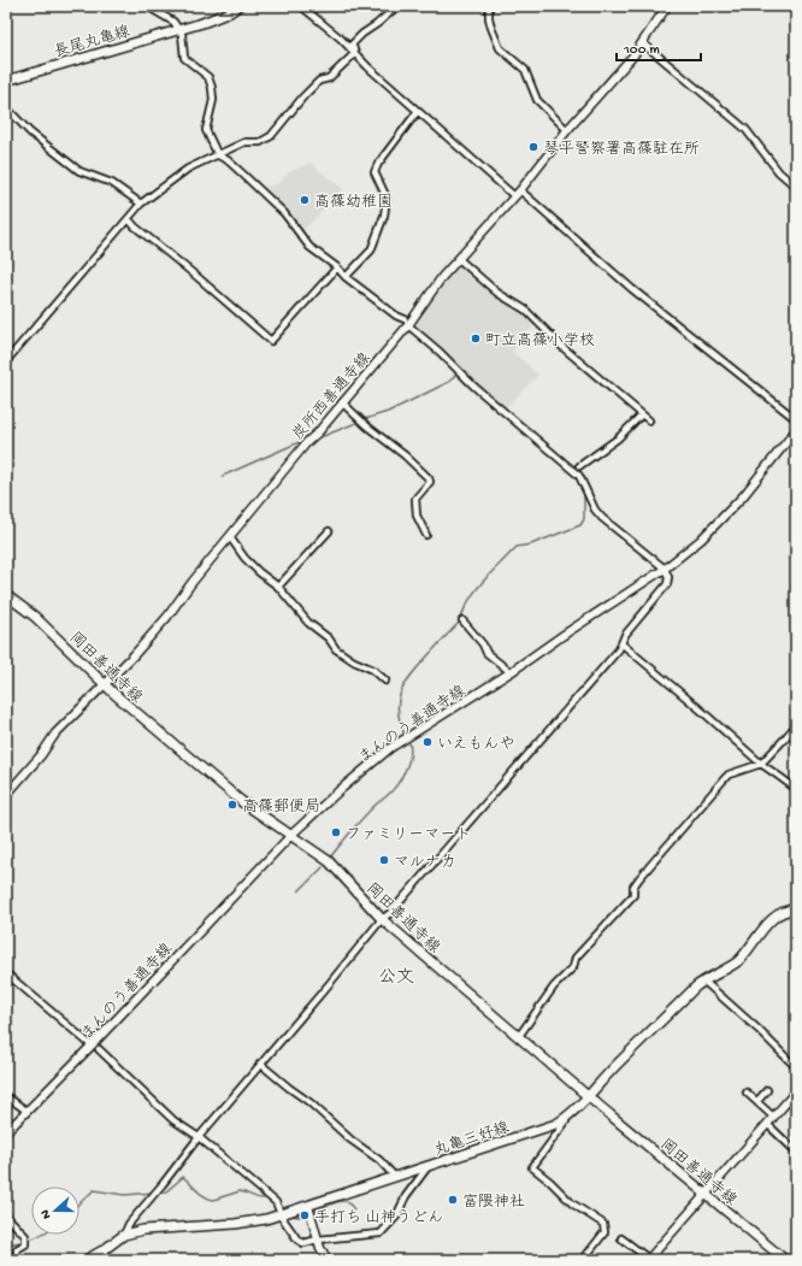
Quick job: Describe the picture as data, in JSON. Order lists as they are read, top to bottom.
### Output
{
  "streets": {
    "main road": [
      "長尾丸亀線",
      "炭所西善通寺線",
      "岡田善通寺線",
      "まんのう善通寺線",
      "丸亀三好線"
    ]
  },
  "crossings": [
    ["炭所西善通寺線", "岡田善通寺線"],
    ["岡田善通寺線", "まんのう善通寺線"],
    ["岡田善通寺線", "丸亀三好線"]
  ],
  "districts": ["公文"],
  "places": [
    "琴平警察署高篠駐在所",
    "高篠幼稚園",
    "町立高篠小学校",
    "いえもんや",
    "高篠郵便局",
    "ファミリーマート",
    "マルナカ",
    "富隈神社",
    "手打ち 山神うどん"
  ],
  "scale_bar": "100 m",
  "north": "left"
}
